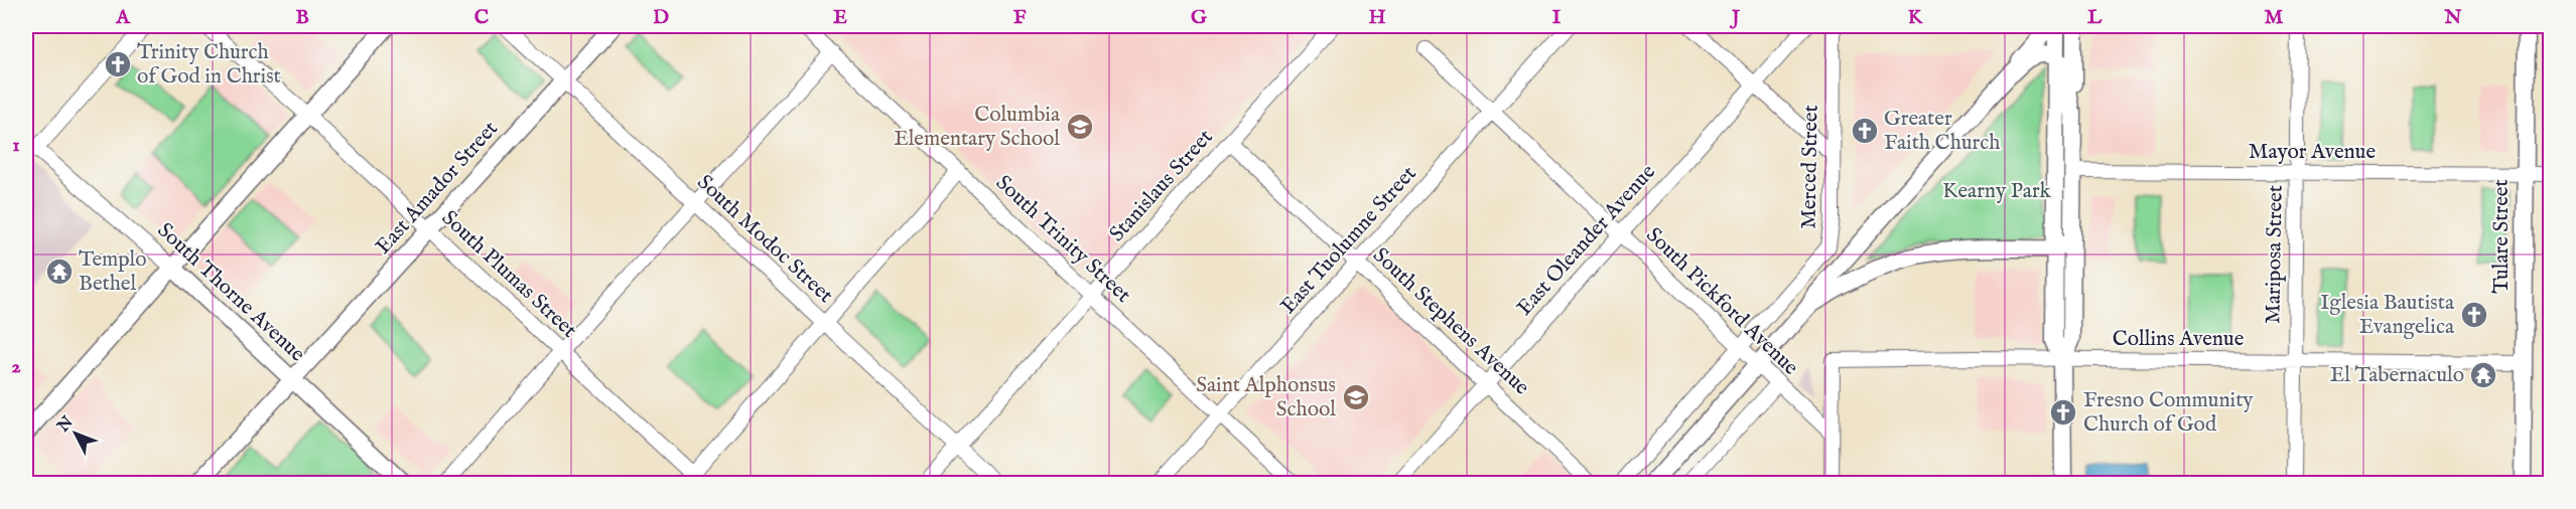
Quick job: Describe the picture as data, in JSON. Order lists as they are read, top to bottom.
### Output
{
  "streets": {
    "main road": ["East Amador Street", "Tulare Street", "South Thorne Avenue"],
    "street": [
      "Mayor Avenue",
      "Merced Street",
      "Stanislaus Street",
      "South Modoc Street",
      "South Trinity Street",
      "East Tuolumne Street",
      "East Oleander Avenue",
      "Mariposa Street",
      "South Plumas Street",
      "South Pickford Avenue",
      "South Stephens Avenue",
      "Collins Avenue"
    ]
  },
  "crossings": [
    ["Mayor Avenue", "Tulare Street"],
    ["Mayor Avenue", "Mariposa Street"],
    ["Merced Street", "South Pickford Avenue"],
    ["Stanislaus Street", "South Modoc Street"],
    ["Stanislaus Street", "South Trinity Street"],
    ["Stanislaus Street", "South Stephens Avenue"],
    ["East Amador Street", "South Modoc Street"],
    ["East Amador Street", "South Plumas Street"],
    ["East Amador Street", "South Thorne Avenue"],
    ["Tulare Street", "Collins Avenue"],
    ["South Trinity Street", "East Tuolumne Street"],
    ["East Tuolumne Street", "South Pickford Avenue"],
    ["East Tuolumne Street", "South Stephens Avenue"],
    ["East Oleander Avenue", "South Pickford Avenue"],
    ["East Oleander Avenue", "South Stephens Avenue"],
    ["Mariposa Street", "Collins Avenue"],
    ["South Pickford Avenue", "Collins Avenue"]
  ],
  "parks": ["Kearny Park"],
  "places": {
    "church": [
      "Trinity Church of God in Christ",
      "Greater Faith Church",
      "Iglesia Bautista Evangelica",
      "Fresno Community Church of God"
    ],
    "school or university": ["Columbia Elementary School", "Saint Alphonsus School"],
    "temple": ["Templo Bethel", "El Tabernaculo"]
  },
  "north": "top left",
  "grid": {
    "columns": [
      "A",
      "B",
      "C",
      "D",
      "E",
      "F",
      "G",
      "H",
      "I",
      "J",
      "K",
      "L",
      "M",
      "N"
    ],
    "rows": ["1", "2"]
  }
}
